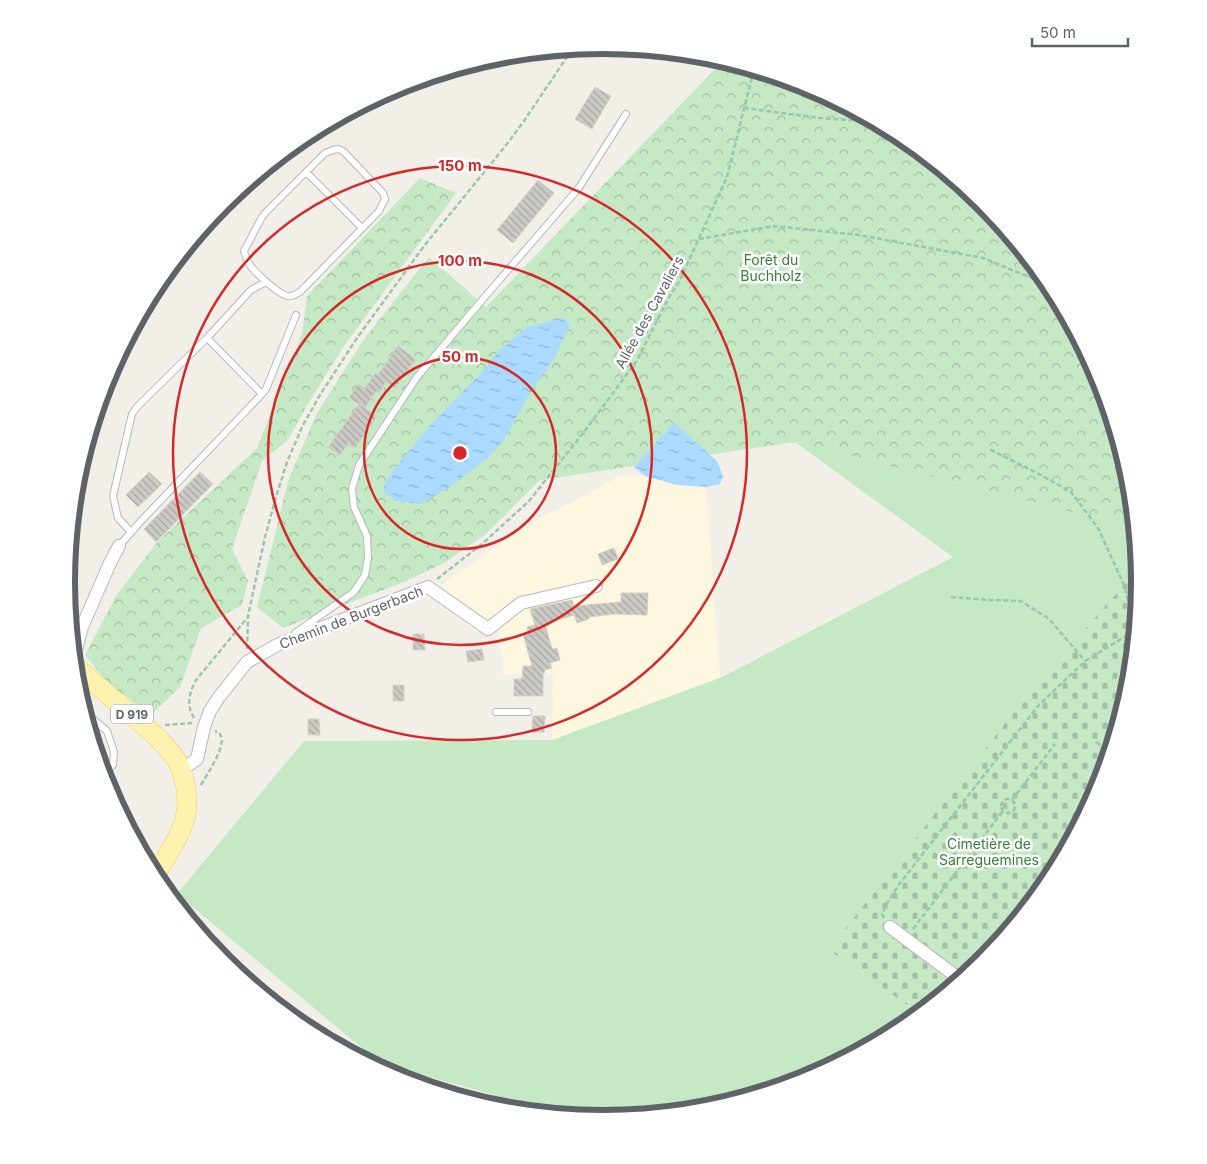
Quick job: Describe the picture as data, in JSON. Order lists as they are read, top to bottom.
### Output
{
  "streets": {
    "main road": ["D 919"],
    "street": ["Chemin de Burgerbach"],
    "path": ["Allée des Cavaliers"]
  },
  "crossings": [
    ["Allée des Cavaliers", "Chemin de Burgerbach"],
    ["Chemin de Burgerbach", "D 919"]
  ],
  "parks": ["Forêt du Buchholz", "Cimetière de Sarreguemines"],
  "scale_bar": "50 m",
  "rings": ["150 m", "100 m", "50 m"]
}
